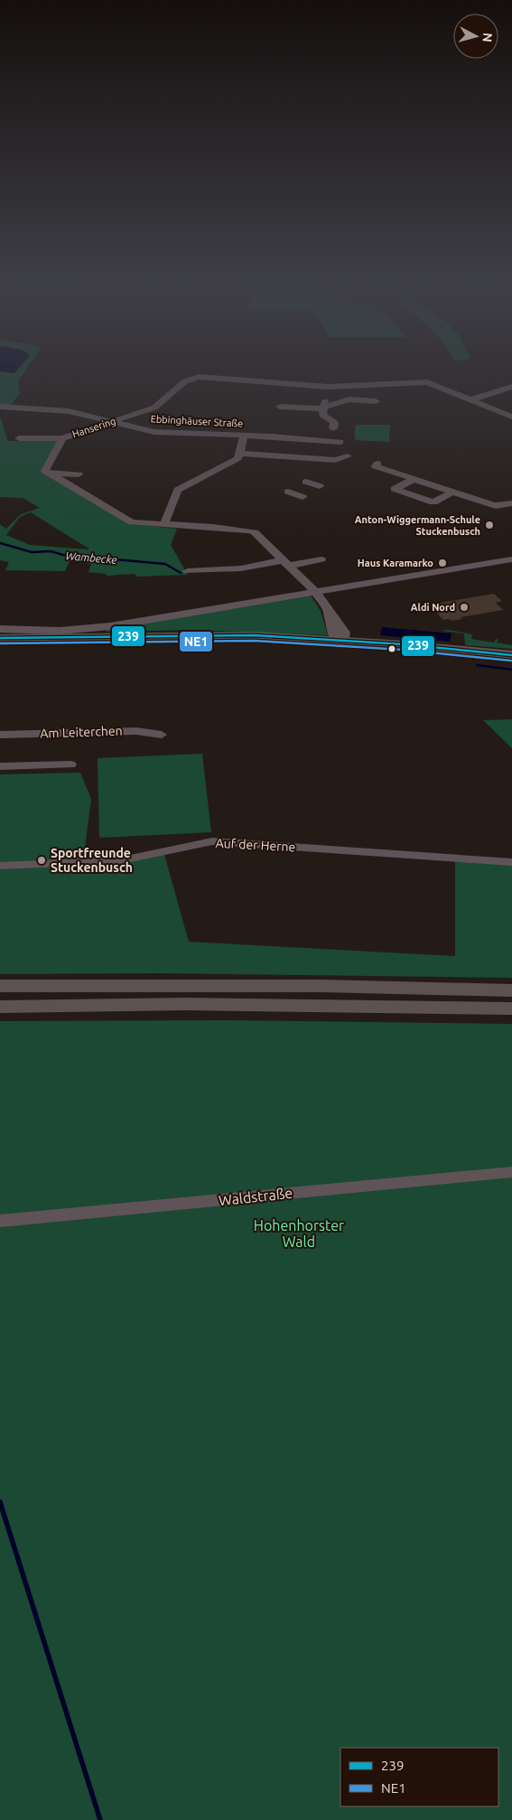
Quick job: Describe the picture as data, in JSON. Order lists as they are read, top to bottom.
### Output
{
  "streets": {
    "street": [
      "Ebbinghäuser Straße",
      "Hansering",
      "Am Leiterchen",
      "Auf der Herne",
      "Waldstraße"
    ]
  },
  "crossings": [
    ["Ebbinghäuser Straße", "Hansering"]
  ],
  "water": ["Wambecke"],
  "parks": ["Hohenhorster Wald"],
  "places": [
    "Anton-Wiggermann-Schule Stuckenbusch",
    "Haus Karamarko",
    "Aldi Nord",
    "Sportfreunde Stuckenbusch"
  ],
  "lines": ["transit line 239", "transit line NE1"],
  "legend": ["239", "NE1"],
  "north": "right"
}
